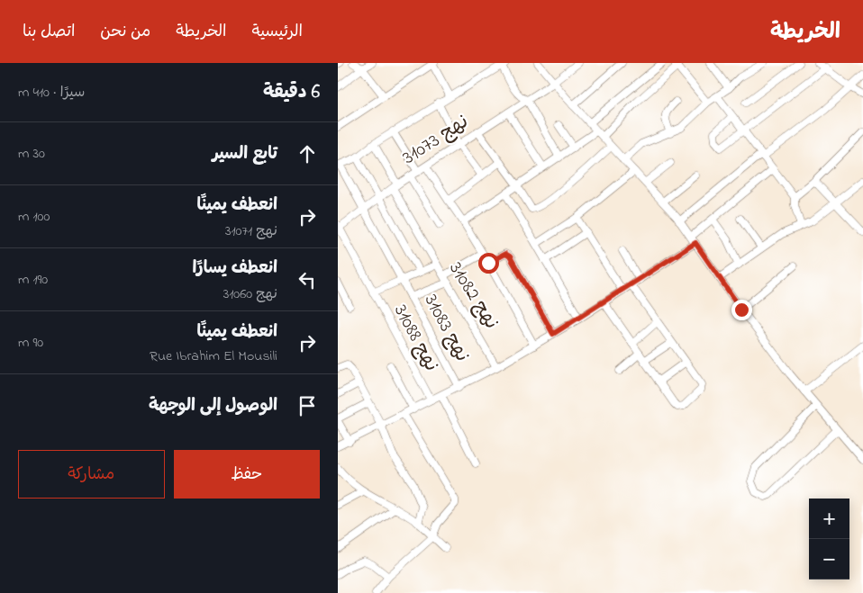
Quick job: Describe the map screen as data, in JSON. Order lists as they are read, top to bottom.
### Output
{
  "streets": {
    "street": [
      "نهج 31073",
      "نهج 31082",
      "نهج 31083",
      "نهج 31088"
    ]
  },
  "crossings": [
    ["نهج 31073", "نهج 31083"],
    ["نهج 31073", "نهج 31088"],
    ["نهج 31082", "نهج 31083"],
    ["نهج 31082", "نهج 31088"]
  ],
  "page": {
    "header": "الخريطة",
    "nav": [
      "الرئيسية",
      "الخريطة",
      "من نحن",
      "اتصل بنا"
    ],
    "heading": ["6 دقيقة", "سيرًا · 410 m"],
    "list": [
      ["تابع السير", "30 m"],
      ["انعطف يمينًا", "نهج 31071", "100 m"],
      ["انعطف يسارًا", "نهج 31060", "190 m"],
      ["انعطف يمينًا", "Rue Ibrahim El Mousili", "90 m"],
      "الوصول إلى الوجهة"
    ],
    "buttons": ["حفظ", "مشاركة"],
    "map_buttons": ["+", "−"]
  }
}
